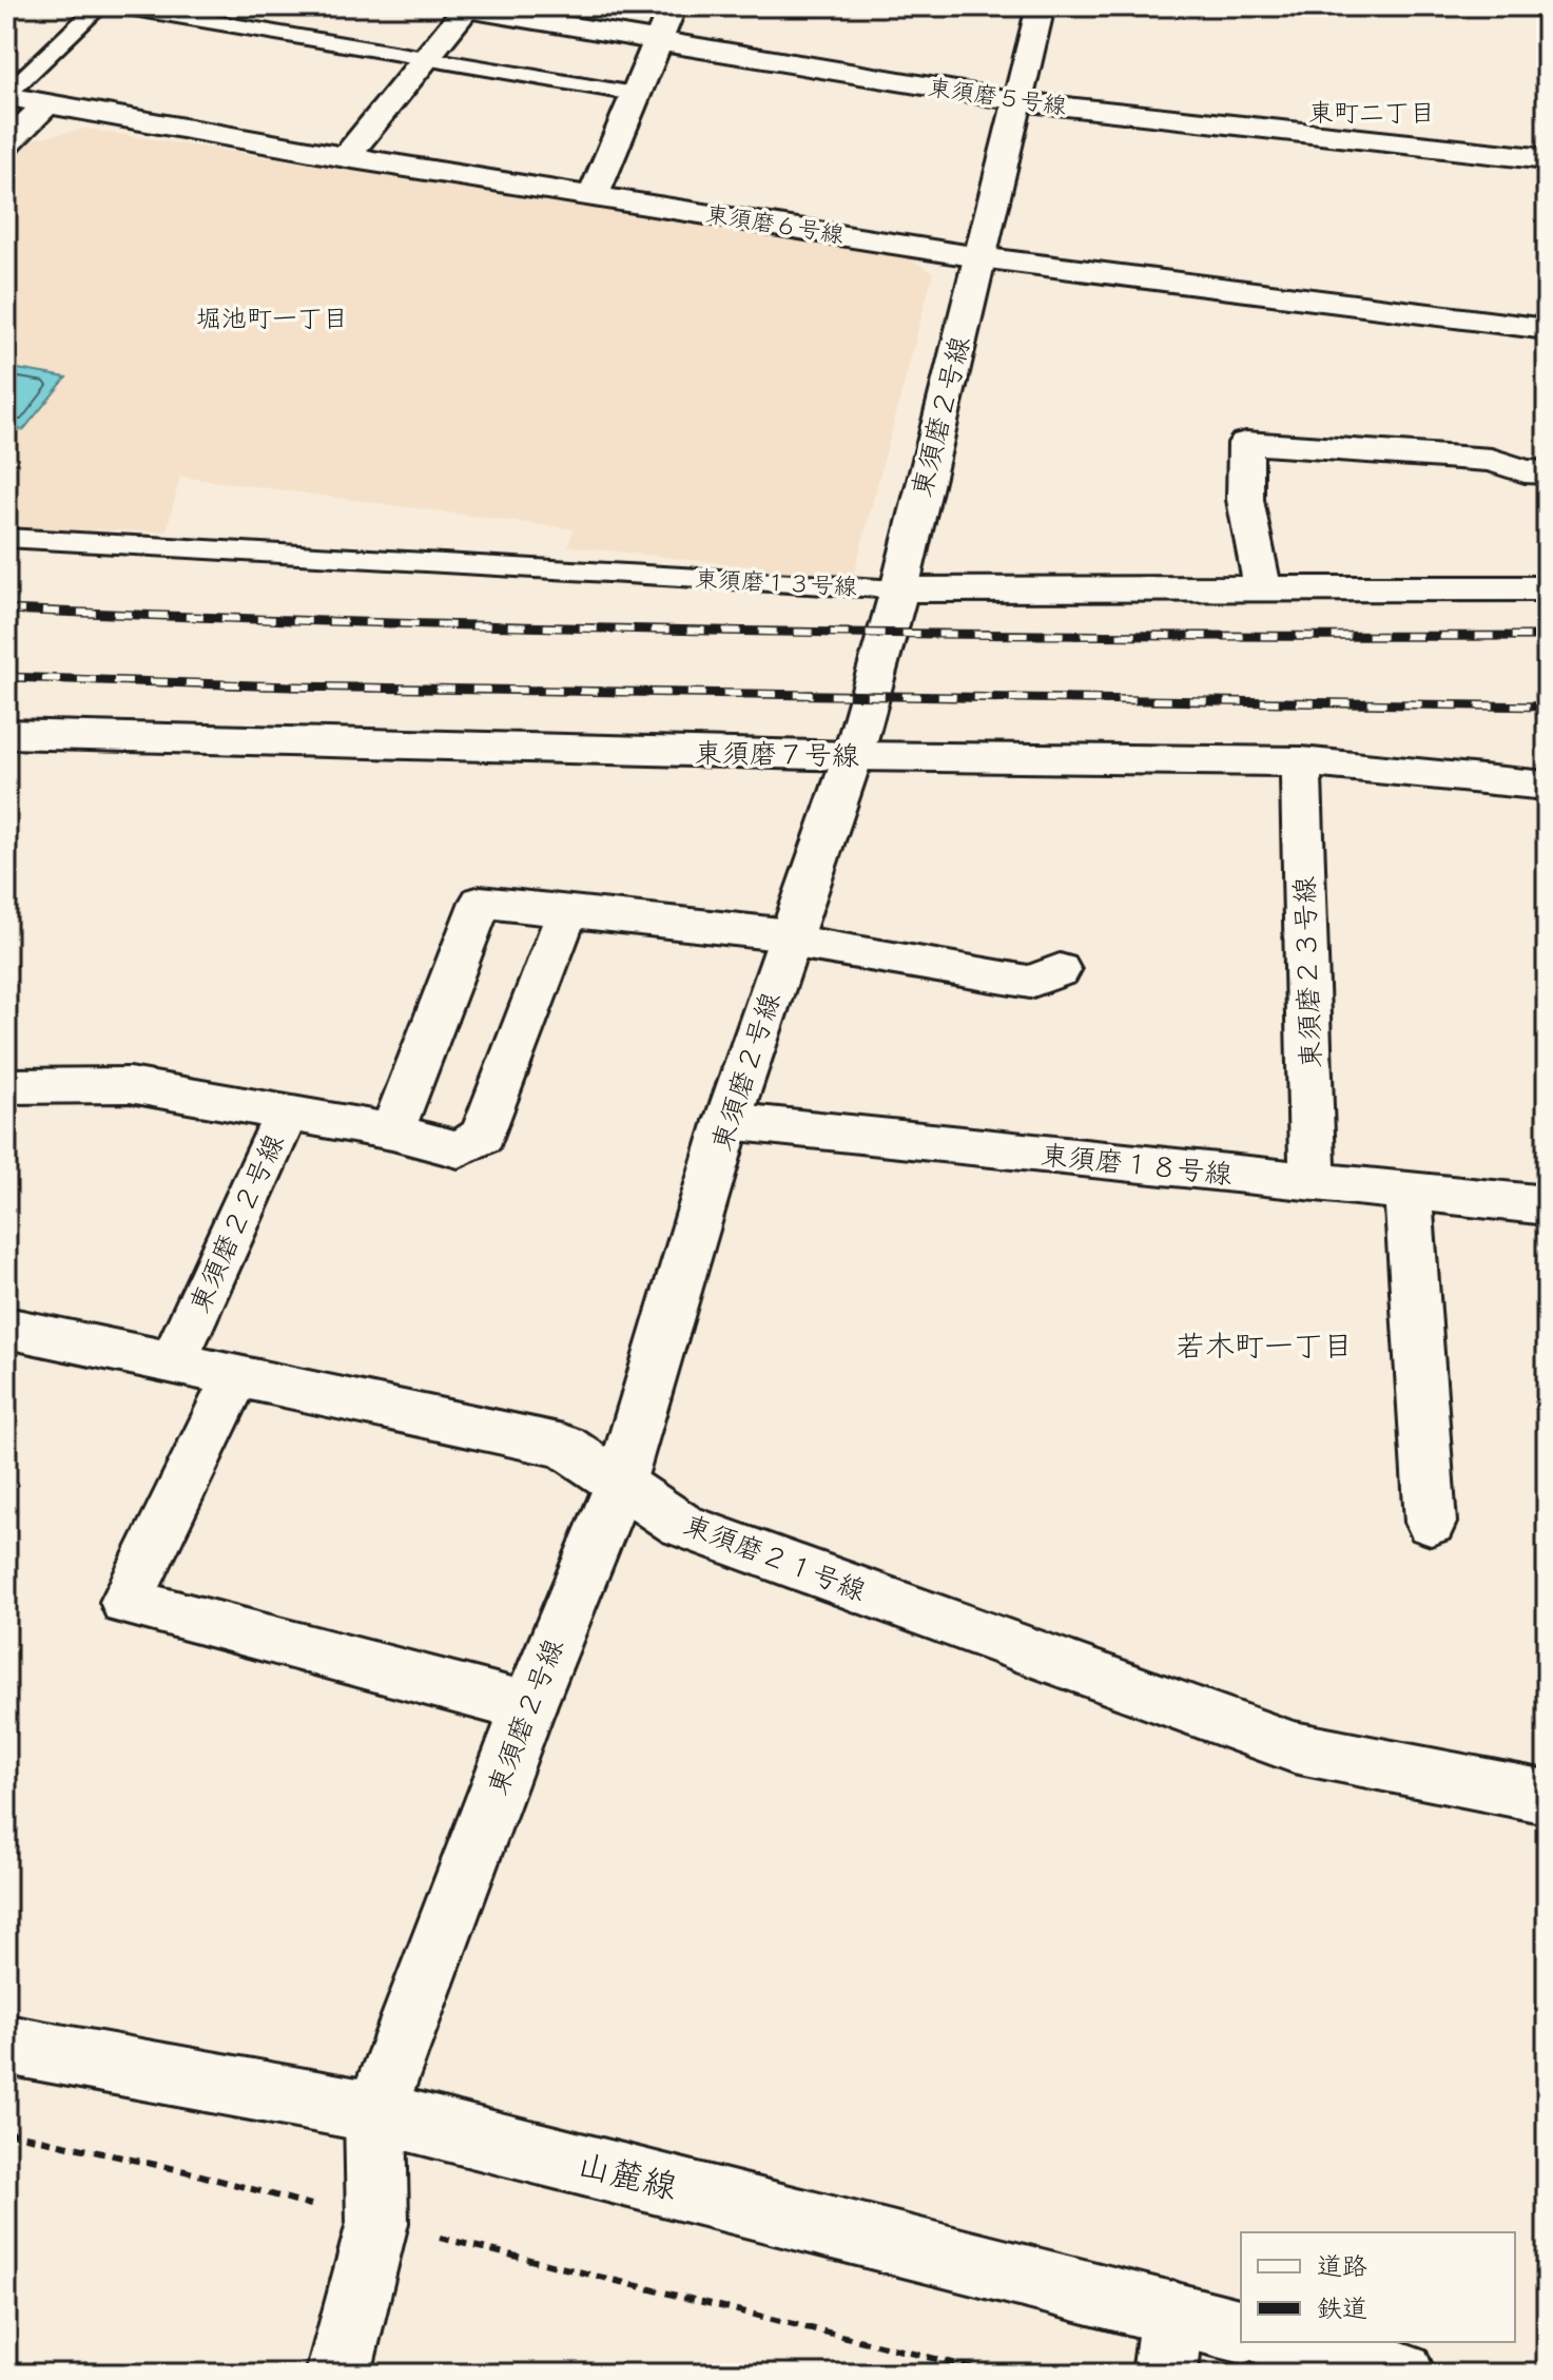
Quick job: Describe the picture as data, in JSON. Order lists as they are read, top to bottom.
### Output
{
  "streets": {
    "street": [
      "東須磨５号線",
      "東須磨６号線",
      "東須磨２号線",
      "東須磨１３号線",
      "東須磨７号線",
      "東須磨２３号線",
      "東須磨１８号線",
      "東須磨２２号線",
      "東須磨２１号線",
      "山麓線"
    ]
  },
  "crossings": [
    ["東須磨５号線", "東須磨２号線"],
    ["東須磨６号線", "東須磨２号線"],
    ["東須磨２号線", "東須磨１３号線"],
    ["東須磨２号線", "東須磨７号線"],
    ["東須磨２号線", "東須磨１８号線"],
    ["東須磨２号線", "東須磨２１号線"],
    ["東須磨２号線", "山麓線"],
    ["東須磨７号線", "東須磨２３号線"],
    ["東須磨２３号線", "東須磨１８号線"],
    ["東須磨２２号線", "東須磨２１号線"]
  ],
  "districts": ["東町二丁目", "堀池町一丁目", "若木町一丁目"],
  "legend": ["道路", "鉄道"]
}
